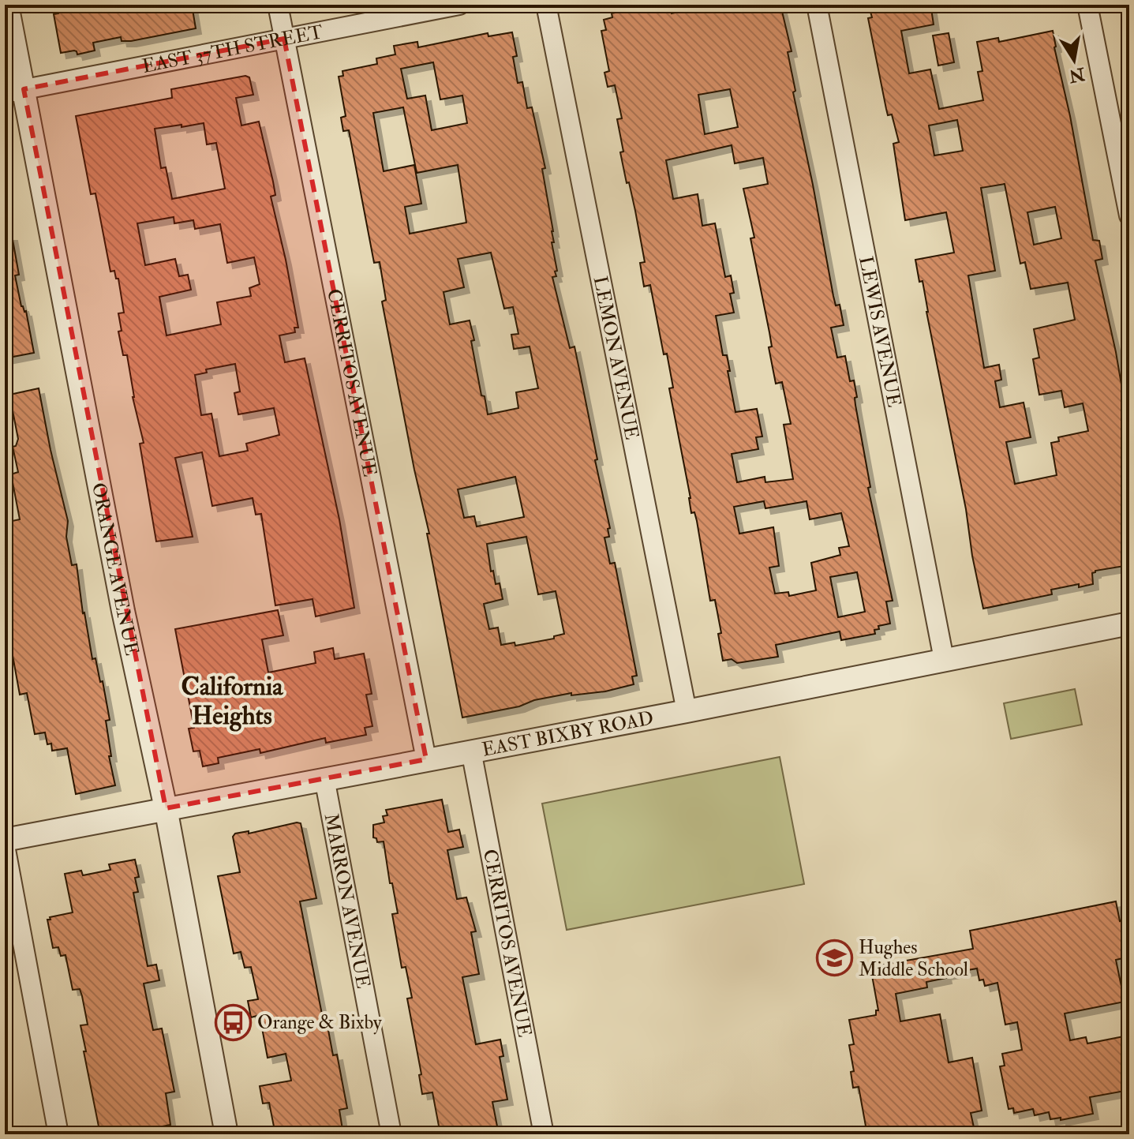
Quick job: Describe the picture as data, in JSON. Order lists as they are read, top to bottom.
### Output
{
  "streets": {
    "street": [
      "EAST 37TH STREET",
      "LEWIS AVENUE",
      "LEMON AVENUE",
      "CERRITOS AVENUE",
      "ORANGE AVENUE",
      "EAST BIXBY ROAD",
      "MARRON AVENUE"
    ]
  },
  "crossings": [
    ["EAST 37TH STREET", "CERRITOS AVENUE"],
    ["EAST 37TH STREET", "ORANGE AVENUE"],
    ["LEWIS AVENUE", "EAST BIXBY ROAD"],
    ["LEMON AVENUE", "EAST BIXBY ROAD"],
    ["CERRITOS AVENUE", "EAST BIXBY ROAD"],
    ["ORANGE AVENUE", "EAST BIXBY ROAD"],
    ["EAST BIXBY ROAD", "MARRON AVENUE"]
  ],
  "districts": ["California Heights"],
  "places": {
    "school or university": ["Hughes Middle School"],
    "bus stop": ["Orange & Bixby"]
  },
  "north": "bottom"
}
